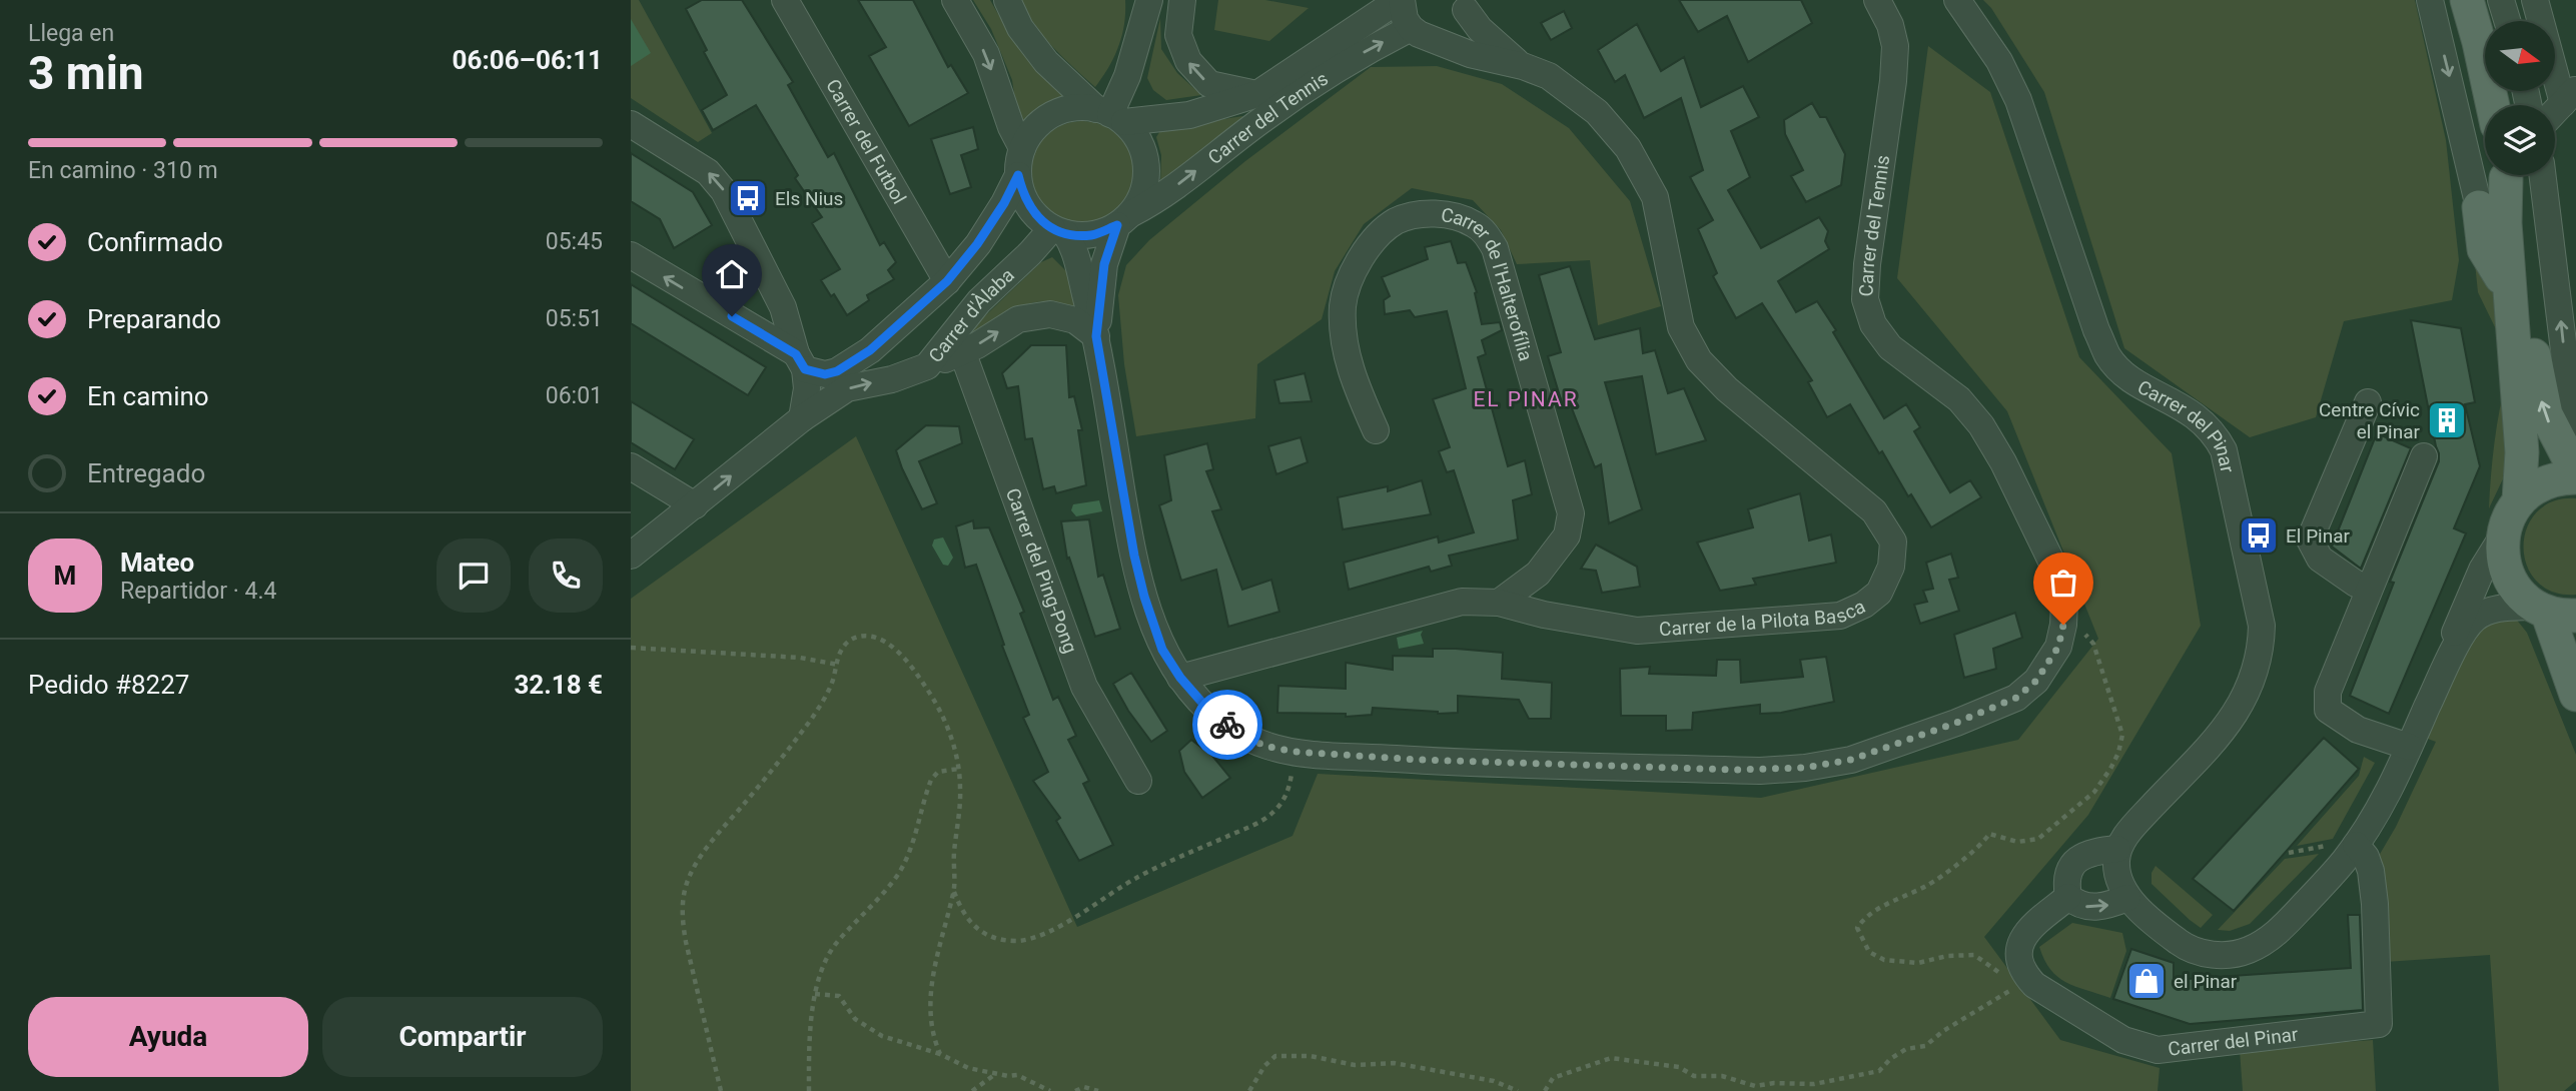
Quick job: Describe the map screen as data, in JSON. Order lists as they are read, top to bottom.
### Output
{
  "streets": {
    "street": [
      "Carrer del Tennis",
      "Carrer del Futbol",
      "Carrer de l'Halterofília",
      "Carrer d'Àlaba",
      "Carrer del Pinar",
      "Carrer del Ping-Pong",
      "Carrer de la Pilota Basca"
    ]
  },
  "crossings": [
    ["Carrer del Tennis", "Carrer d'Àlaba"],
    ["Carrer del Tennis", "Carrer de la Pilota Basca"],
    ["Carrer de l'Halterofília", "Carrer de la Pilota Basca"]
  ],
  "districts": ["EL PINAR"],
  "places": {
    "bus stop": ["Els Nius", "El Pinar"],
    "building": ["Centre Cívic el Pinar"],
    "shop": ["el Pinar"]
  },
  "north": "right",
  "page": {
    "heading": ["3 min", "Llega en", "06:06–06:11"],
    "panel": [
      "Mateo",
      "Repartidor · 4.4",
      "Pedido #8227",
      "32.18 €"
    ],
    "bar": "En camino · 310 m",
    "list": [
      ["Confirmado", "05:45"],
      ["Preparando", "05:51"],
      ["En camino", "06:01"],
      "Entregado"
    ],
    "round": "M",
    "buttons": ["Ayuda", "Compartir"]
  }
}
